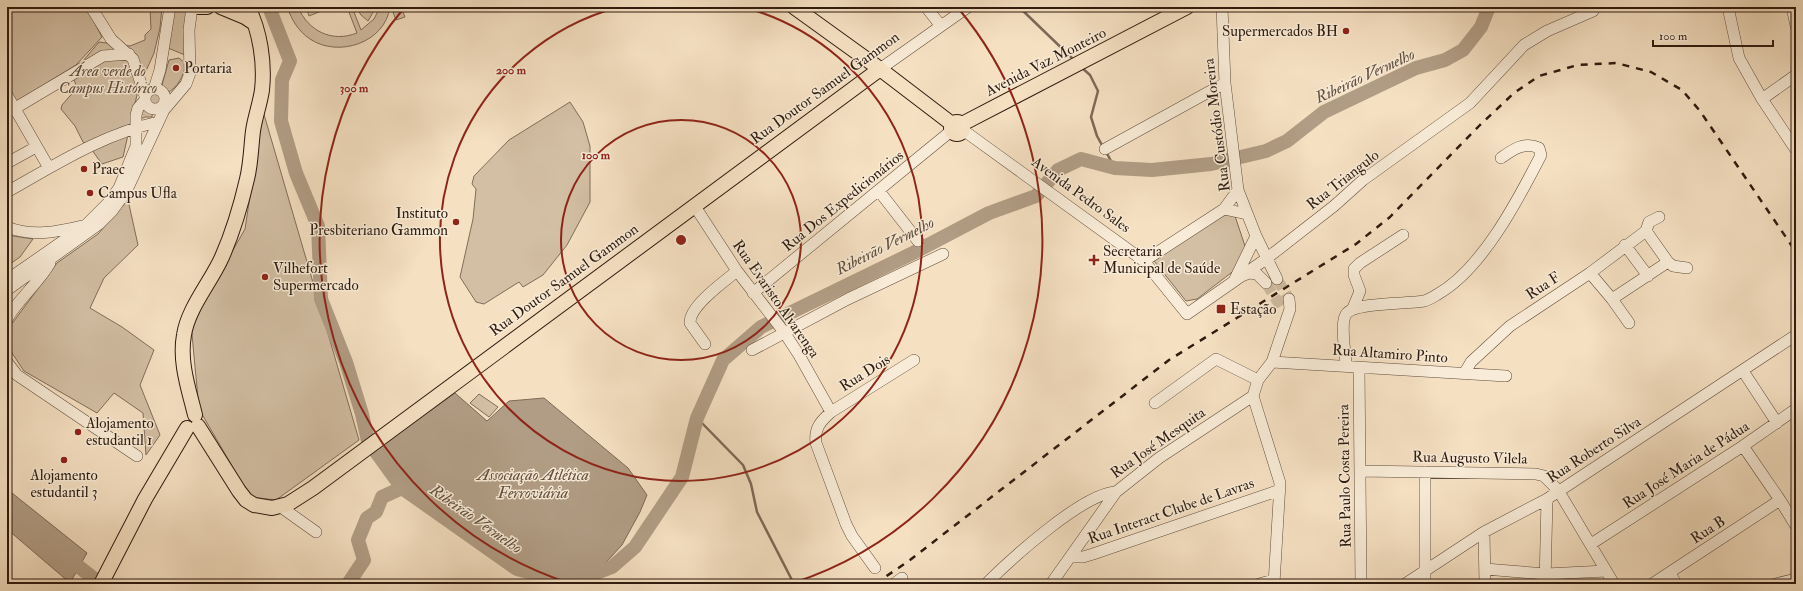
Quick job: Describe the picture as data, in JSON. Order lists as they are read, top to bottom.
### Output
{
  "streets": {
    "main road": ["Avenida Vaz Monteiro", "Rua Doutor Samuel Gammon", "Avenida Pedro Sales"],
    "street": [
      "Rua Custódio Moreira",
      "Rua Triangulo",
      "Rua Dos Expedicionários",
      "Rua F",
      "Rua Evaristo Alvarenga",
      "Rua Altamiro Pinto",
      "Rua Dois",
      "Rua José Mesquita",
      "Rua Roberto Silva",
      "Rua Augusto Vilela",
      "Rua José Maria de Pádua",
      "Rua Paulo Costa Pereira",
      "Rua Interact Clube de Lavras",
      "Rua B"
    ]
  },
  "crossings": [
    ["Avenida Vaz Monteiro", "Avenida Pedro Sales"],
    ["Avenida Vaz Monteiro", "Rua Dos Expedicionários"],
    ["Rua Doutor Samuel Gammon", "Avenida Pedro Sales"],
    ["Rua Doutor Samuel Gammon", "Rua Evaristo Alvarenga"],
    ["Rua Custódio Moreira", "Rua Triangulo"],
    ["Rua Triangulo", "Avenida Pedro Sales"],
    ["Avenida Pedro Sales", "Rua Dos Expedicionários"],
    ["Rua Dos Expedicionários", "Rua Evaristo Alvarenga"],
    ["Rua F", "Rua Altamiro Pinto"],
    ["Rua Evaristo Alvarenga", "Rua Dois"],
    ["Rua Altamiro Pinto", "Rua Paulo Costa Pereira"],
    ["Rua Roberto Silva", "Rua Augusto Vilela"],
    ["Rua Augusto Vilela", "Rua José Maria de Pádua"],
    ["Rua Augusto Vilela", "Rua Paulo Costa Pereira"]
  ],
  "water": ["Ribeirão Vermelho", "Associação Atlética Ferroviária"],
  "parks": ["Área verde do Campus Histórico"],
  "places": {
    "other": [
      "Supermercados BH",
      "Portaria",
      "Praec",
      "Campus Ufla",
      "Instituto Presbiteriano Gammon",
      "Vilhefort Supermercado",
      "Alojamento estudantil 1",
      "Alojamento estudantil 3"
    ],
    "health": ["Secretaria Municipal de Saúde"],
    "transit": ["Estação"]
  },
  "scale_bar": "100 m",
  "rings": ["200 m", "300 m", "100 m"]
}
